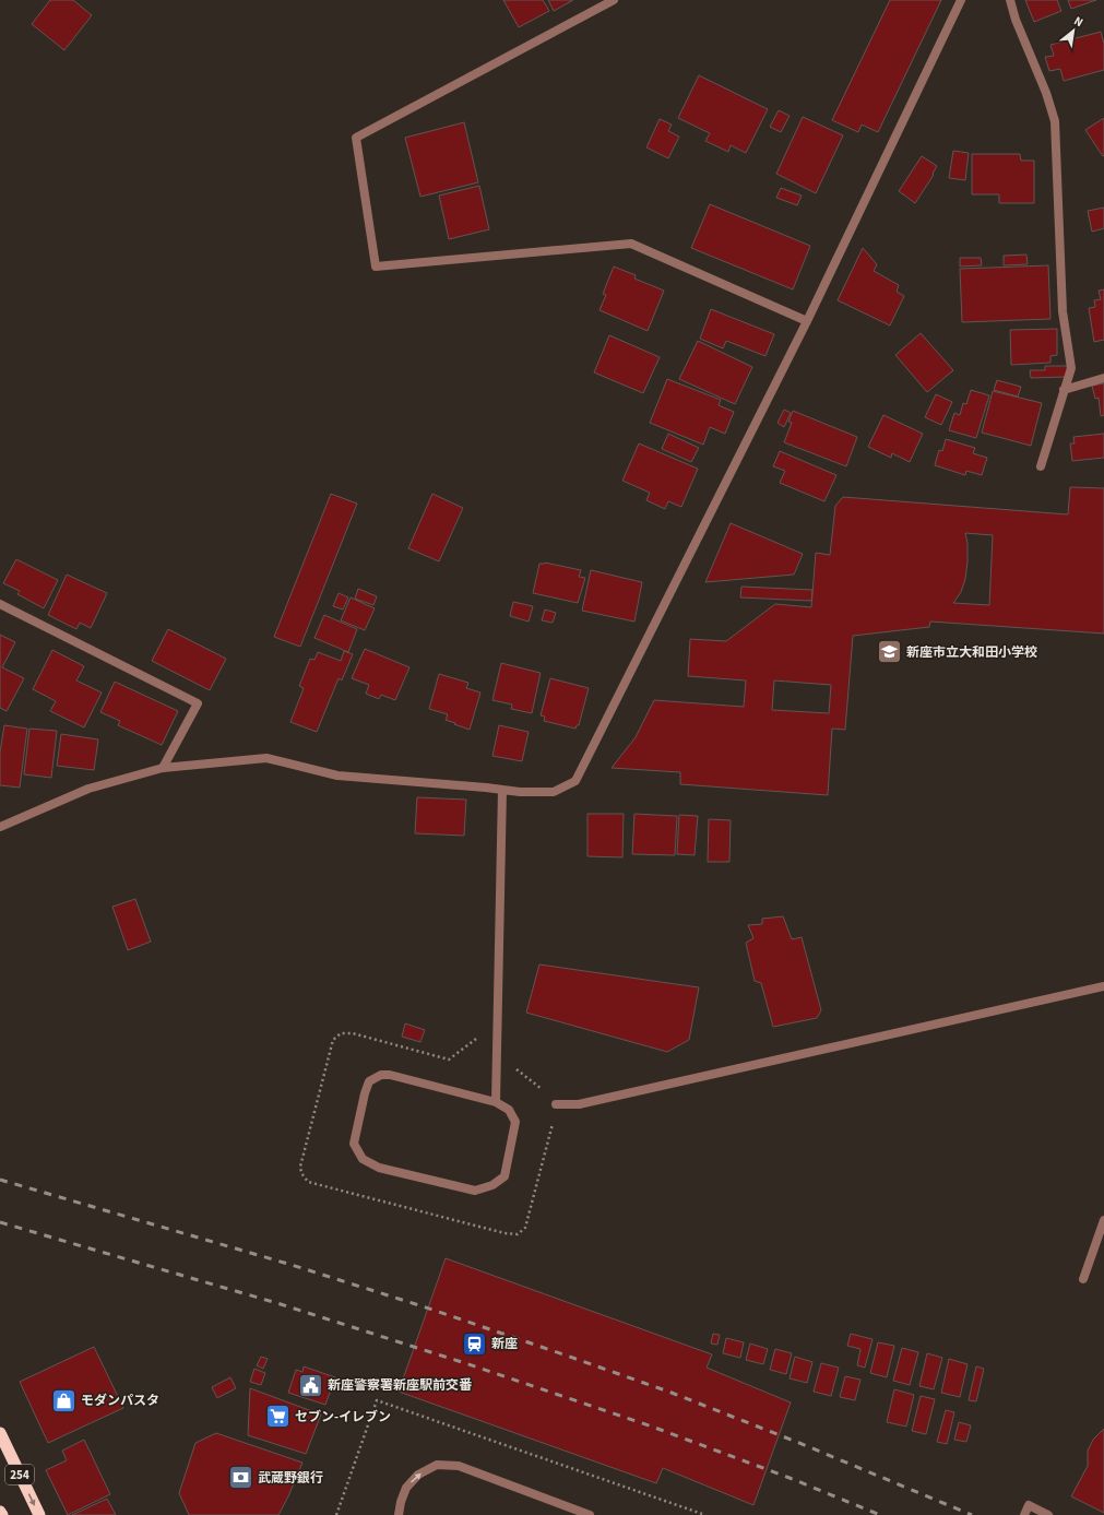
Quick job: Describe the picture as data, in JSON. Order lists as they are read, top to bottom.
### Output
{
  "streets": {
    "highway": ["254"]
  },
  "places": {
    "school or university": ["新座市立大和田小学校"],
    "station": ["新座"],
    "public building": ["新座警察署新座駅前交番"],
    "shop": ["モダンパスタ"],
    "supermarket": ["セブン-イレブン"],
    "bank": ["武蔵野銀行"]
  },
  "north": "top right"
}
